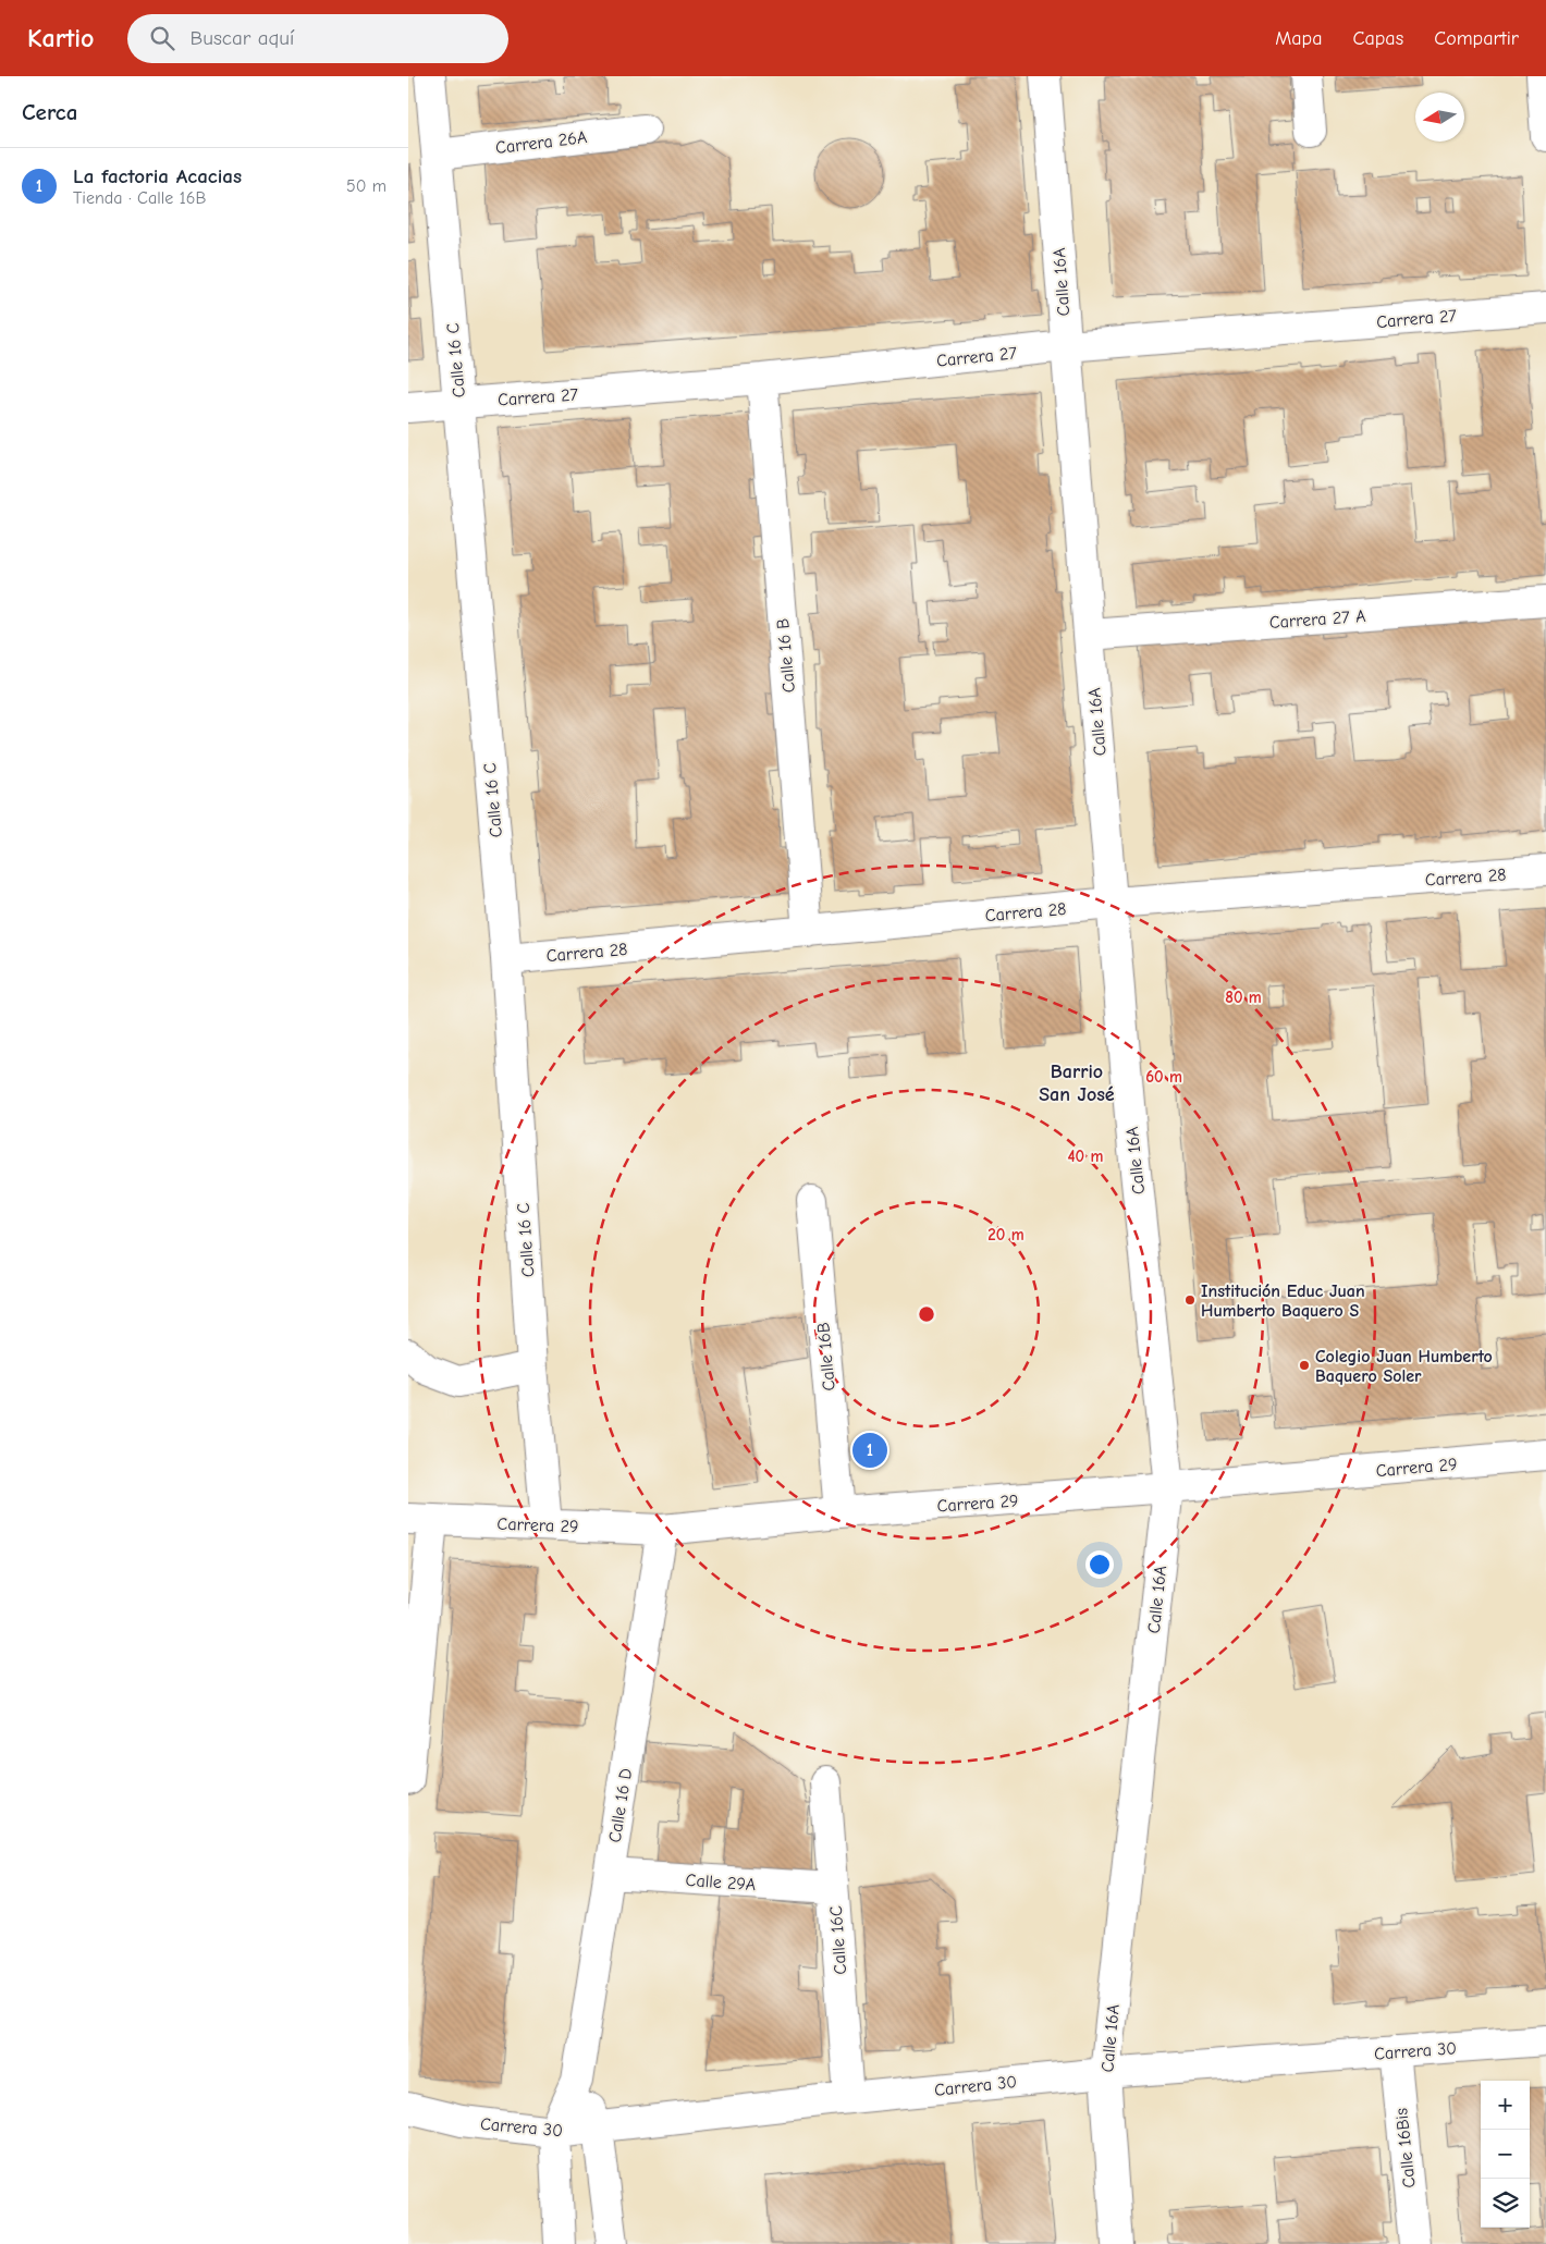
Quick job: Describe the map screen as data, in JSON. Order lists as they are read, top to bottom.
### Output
{
  "streets": {
    "street": [
      "Carrera 26A",
      "Calle 16A",
      "Carrera 27",
      "Calle 16 C",
      "Carrera 27 A",
      "Calle 16 B",
      "Carrera 28",
      "Calle 16B",
      "Carrera 29",
      "Calle 16 D",
      "Calle 29A",
      "Calle 16C",
      "Carrera 30",
      "Calle 16Bis"
    ]
  },
  "crossings": [
    ["Carrera 26A", "Calle 16 C"],
    ["Calle 16A", "Carrera 27"],
    ["Calle 16A", "Carrera 27 A"],
    ["Calle 16A", "Carrera 28"],
    ["Calle 16A", "Carrera 29"],
    ["Calle 16A", "Carrera 30"],
    ["Carrera 27", "Calle 16 C"],
    ["Carrera 27", "Calle 16 B"],
    ["Calle 16 C", "Carrera 28"],
    ["Calle 16 C", "Carrera 29"],
    ["Calle 16 B", "Carrera 28"],
    ["Calle 16B", "Carrera 29"],
    ["Carrera 29", "Calle 16 D"],
    ["Calle 16 D", "Calle 29A"],
    ["Calle 16 D", "Carrera 30"],
    ["Calle 29A", "Calle 16C"],
    ["Calle 16C", "Carrera 30"],
    ["Carrera 30", "Calle 16Bis"]
  ],
  "districts": ["Barrio San José"],
  "places": ["Institución Educ Juan Humberto Baquero S", "Colegio Juan Humberto Baquero Soler"],
  "north": "left",
  "page": {
    "header": "Kartio",
    "search": "Buscar aquí",
    "nav": ["Mapa", "Capas", "Compartir"],
    "heading": "Cerca",
    "list": [
      {
        "mark": "1",
        "name": "La factoria Acacias",
        "note": "Tienda · Calle 16B",
        "value": "50 m"
      }
    ],
    "pins": "1",
    "map_buttons": ["+", "−"]
  },
  "rings": [
    "80 m",
    "60 m",
    "40 m",
    "20 m"
  ]
}
